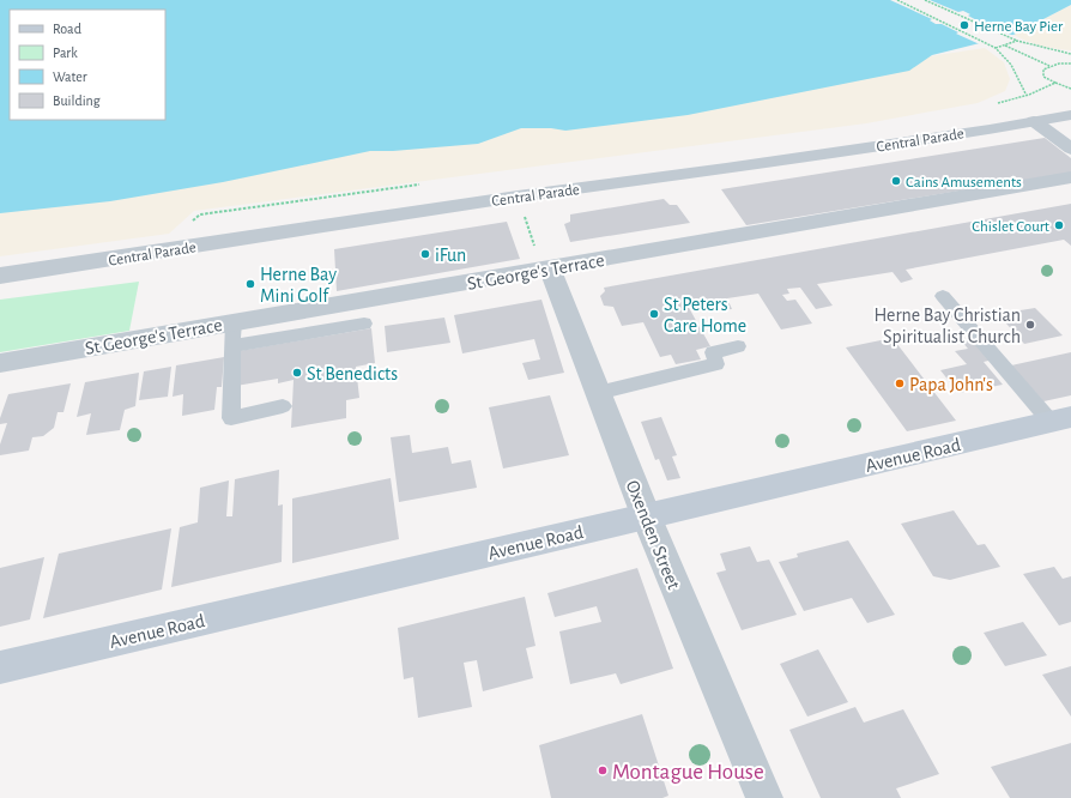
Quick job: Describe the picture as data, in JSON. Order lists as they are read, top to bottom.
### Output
{
  "streets": {
    "main road": ["Avenue Road"],
    "street": ["Central Parade", "St George's Terrace", "Oxenden Street"]
  },
  "crossings": [
    ["St George's Terrace", "Oxenden Street"],
    ["Avenue Road", "Oxenden Street"]
  ],
  "places": [
    "Herne Bay Pier",
    "Cains Amusements",
    "Chislet Court",
    "iFun",
    "Herne Bay Mini Golf",
    "St Peters Care Home",
    "Herne Bay Christian Spiritualist Church",
    "St Benedicts",
    "Papa John's",
    "Montague House"
  ],
  "legend": [
    "Road",
    "Park",
    "Water",
    "Building"
  ]
}
